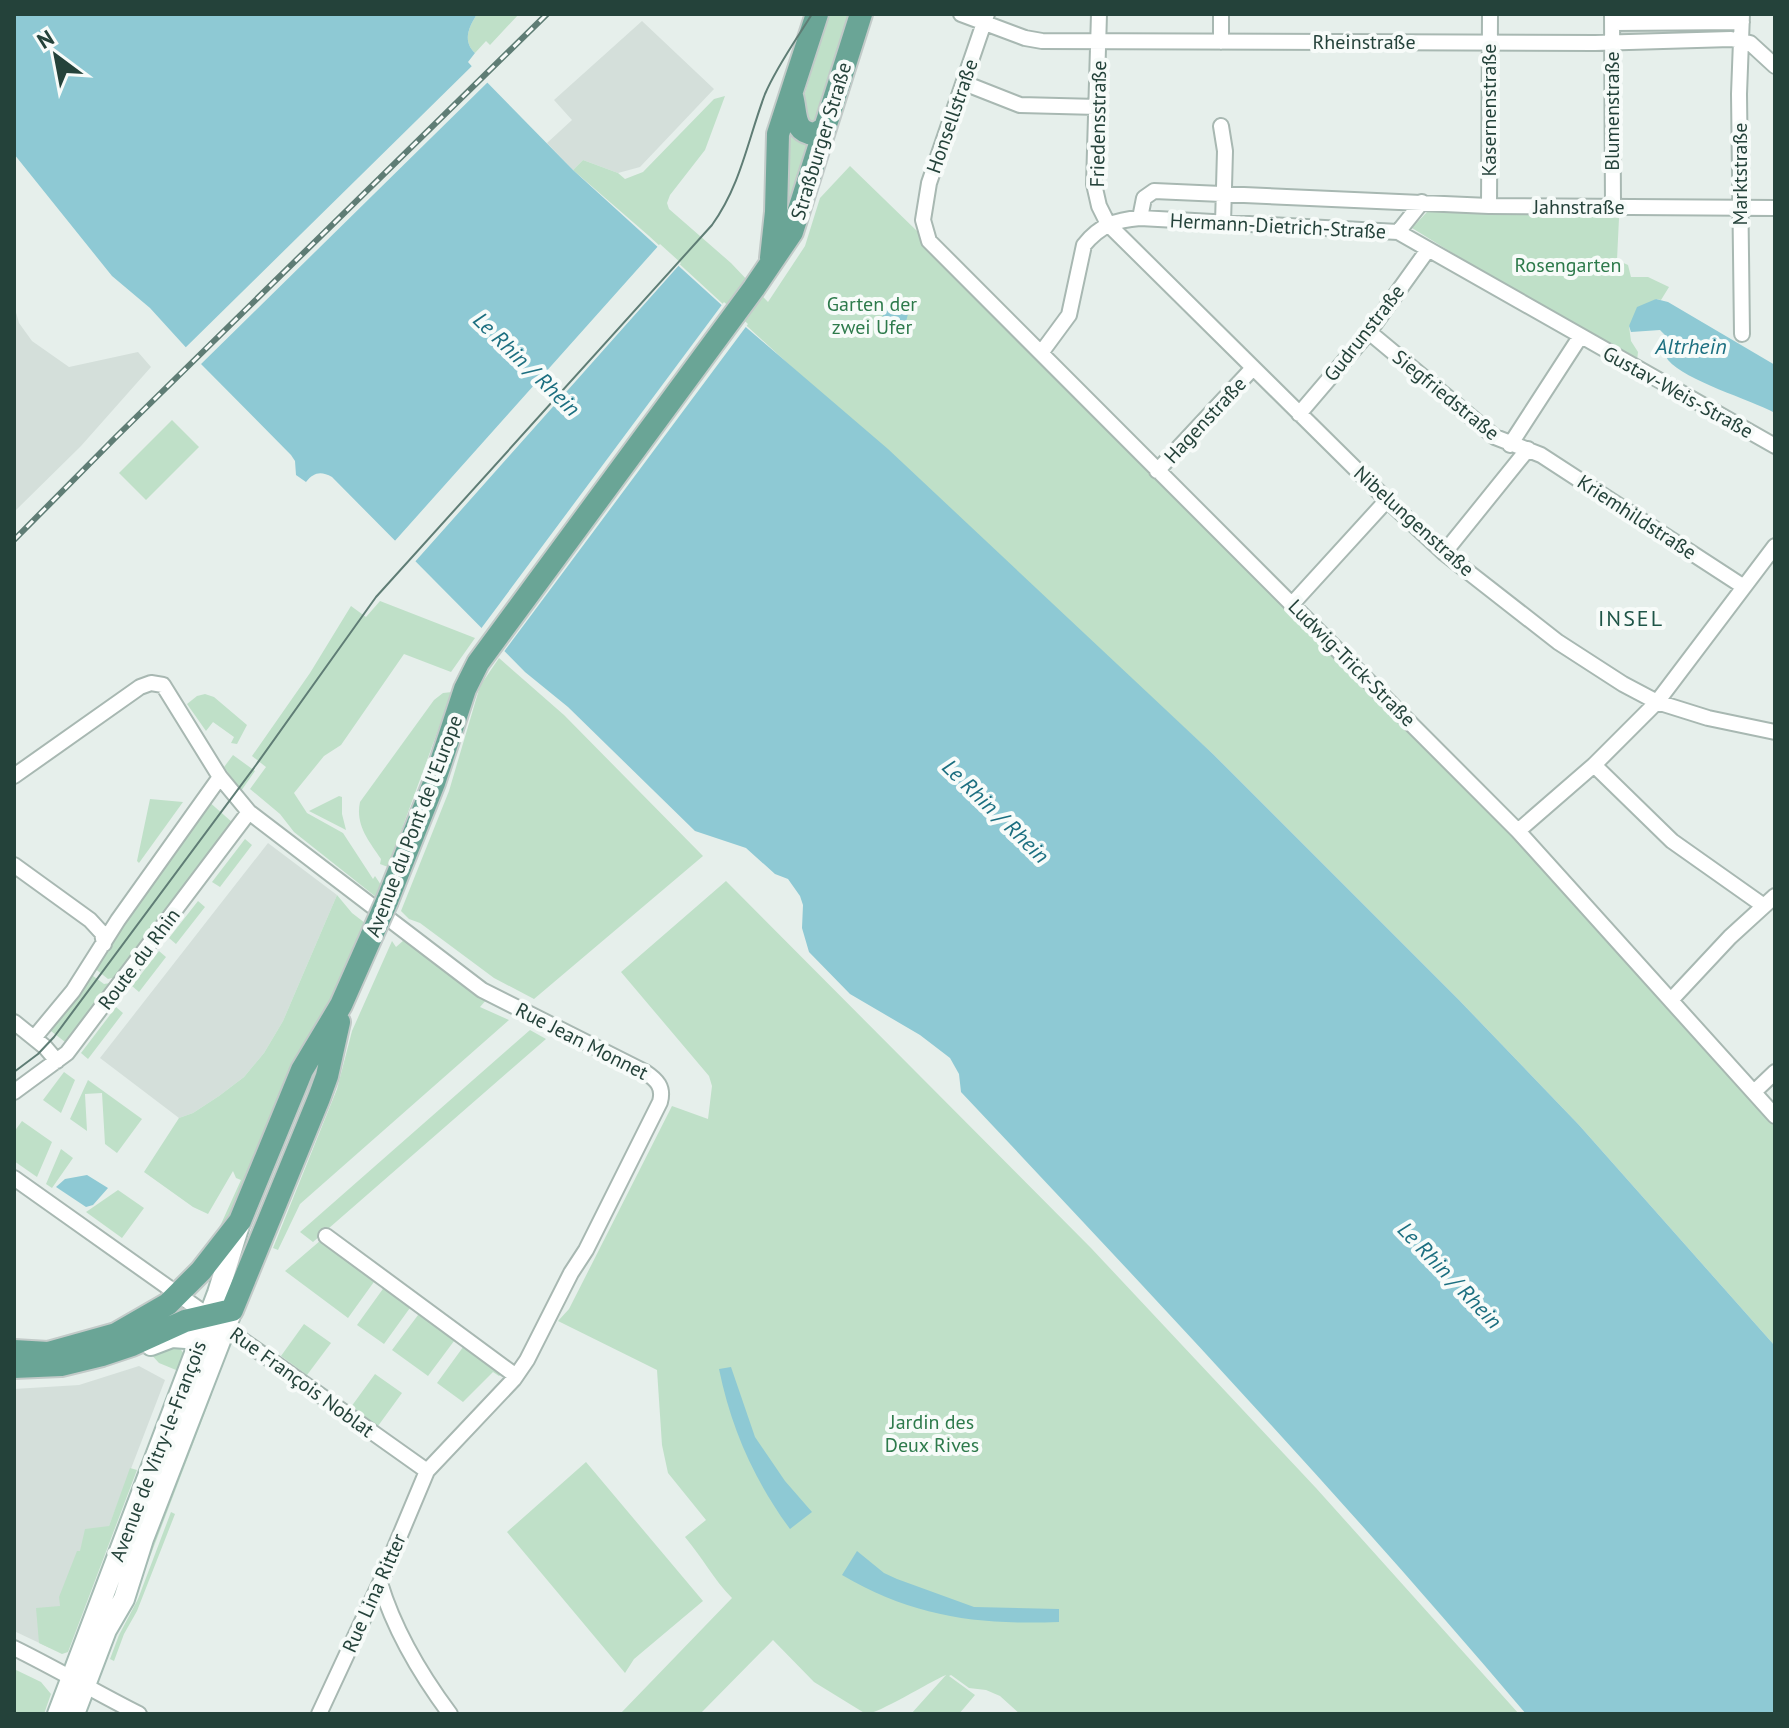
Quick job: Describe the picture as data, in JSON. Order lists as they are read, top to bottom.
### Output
{
  "streets": {
    "main road": ["Straßburger Straße", "Avenue du Pont de l'Europe", "Avenue de Vitry-le-François"],
    "street": [
      "Rheinstraße",
      "Kasernenstraße",
      "Blumenstraße",
      "Honsellstraße",
      "Friedensstraße",
      "Marktstraße",
      "Jahnstraße",
      "Hermann-Dietrich-Straße",
      "Gudrunstraße",
      "Gustav-Weis-Straße",
      "Siegfriedstraße",
      "Hagenstraße",
      "Kriemhildstraße",
      "Nibelungenstraße",
      "Ludwig-Trick-Straße",
      "Route du Rhin",
      "Rue Jean Monnet",
      "Rue François Noblat",
      "Rue Lina Ritter"
    ]
  },
  "crossings": [
    ["Rheinstraße", "Kasernenstraße"],
    ["Rheinstraße", "Blumenstraße"],
    ["Rheinstraße", "Honsellstraße"],
    ["Rheinstraße", "Friedensstraße"],
    ["Rheinstraße", "Marktstraße"],
    ["Kasernenstraße", "Jahnstraße"],
    ["Blumenstraße", "Jahnstraße"],
    ["Honsellstraße", "Ludwig-Trick-Straße"],
    ["Friedensstraße", "Hermann-Dietrich-Straße"],
    ["Friedensstraße", "Nibelungenstraße"],
    ["Straßburger Straße", "Avenue du Pont de l'Europe"],
    ["Marktstraße", "Jahnstraße"],
    ["Jahnstraße", "Hermann-Dietrich-Straße"],
    ["Hermann-Dietrich-Straße", "Gudrunstraße"],
    ["Hermann-Dietrich-Straße", "Gustav-Weis-Straße"],
    ["Hermann-Dietrich-Straße", "Nibelungenstraße"],
    ["Gudrunstraße", "Siegfriedstraße"],
    ["Gudrunstraße", "Nibelungenstraße"],
    ["Siegfriedstraße", "Kriemhildstraße"],
    ["Hagenstraße", "Nibelungenstraße"],
    ["Hagenstraße", "Ludwig-Trick-Straße"],
    ["Avenue du Pont de l'Europe", "Rue François Noblat"],
    ["Avenue du Pont de l'Europe", "Avenue de Vitry-le-François"],
    ["Route du Rhin", "Rue Jean Monnet"],
    ["Rue Jean Monnet", "Rue François Noblat"],
    ["Rue Jean Monnet", "Rue Lina Ritter"],
    ["Rue François Noblat", "Avenue de Vitry-le-François"],
    ["Rue François Noblat", "Rue Lina Ritter"]
  ],
  "districts": ["INSEL"],
  "water": ["Altrhein", "Le Rhin / Rhein"],
  "parks": ["Rosengarten", "Garten der zwei Ufer", "Jardin des Deux Rives"],
  "north": "top left"
}
